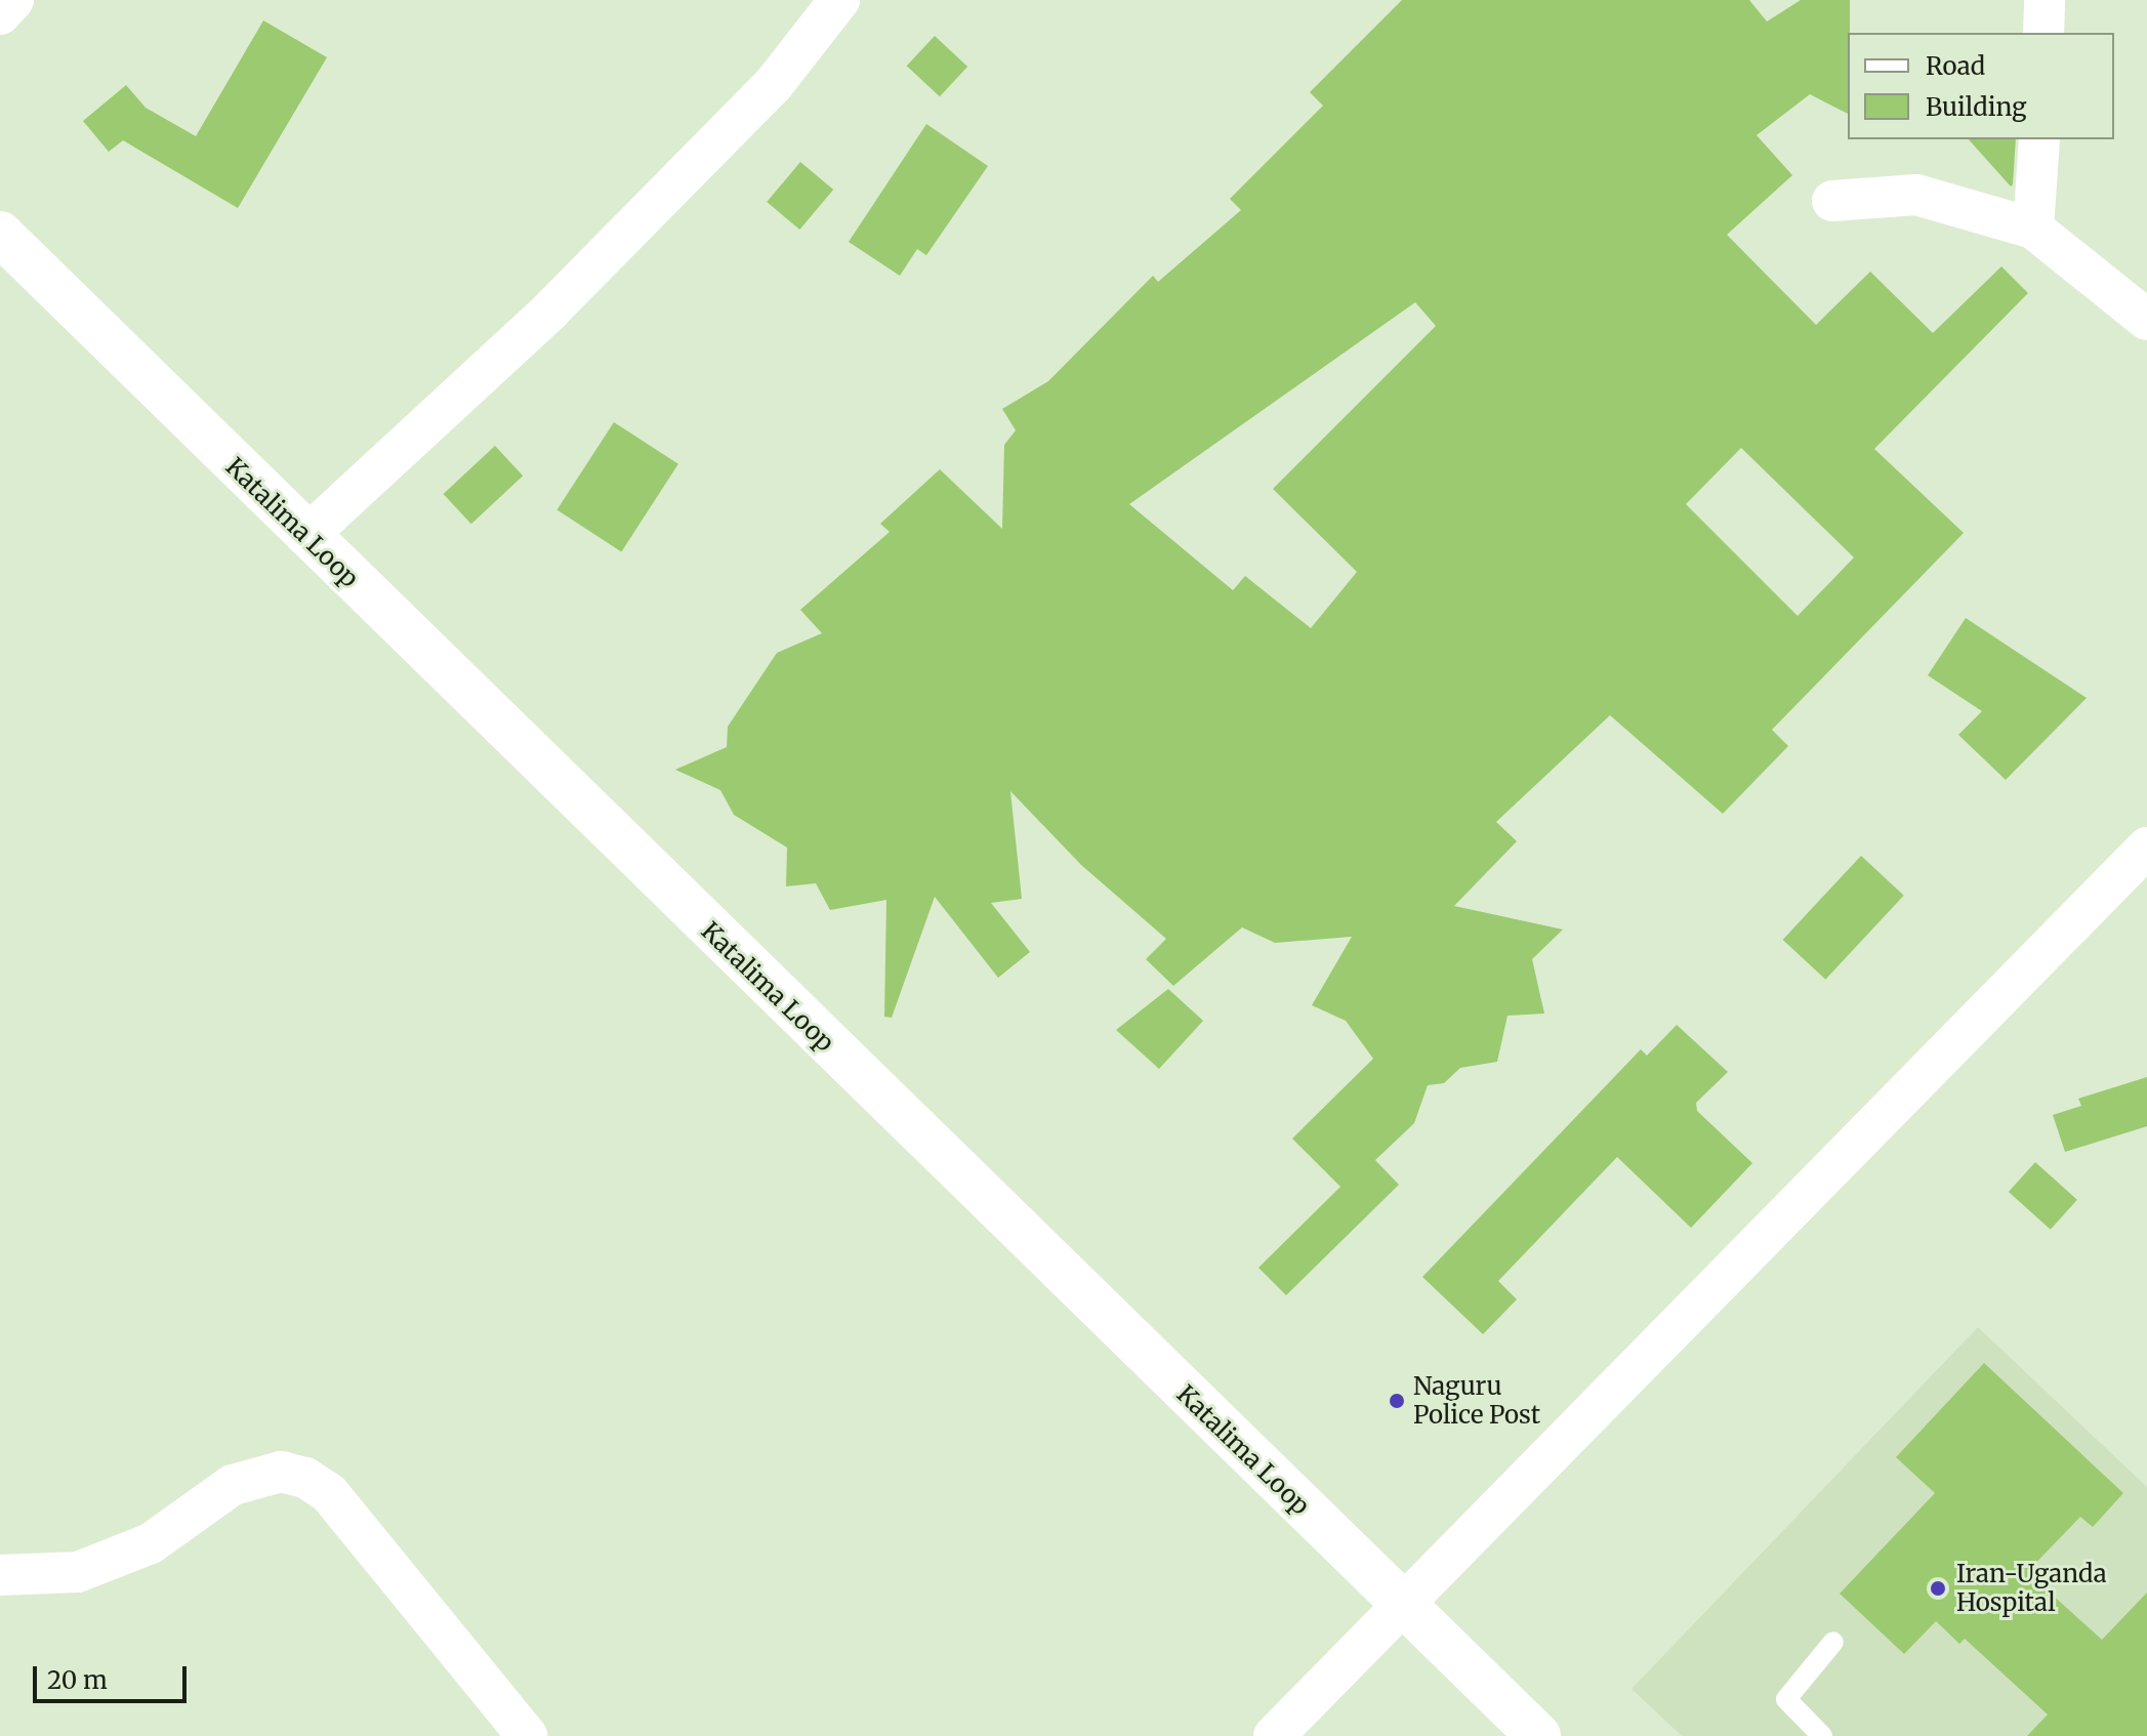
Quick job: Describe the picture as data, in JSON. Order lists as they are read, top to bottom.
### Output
{
  "streets": {
    "street": ["Katalima Loop"]
  },
  "places": ["Naguru Police Post", "Iran-Uganda Hospital"],
  "legend": ["Road", "Building"],
  "scale_bar": "20 m"
}
